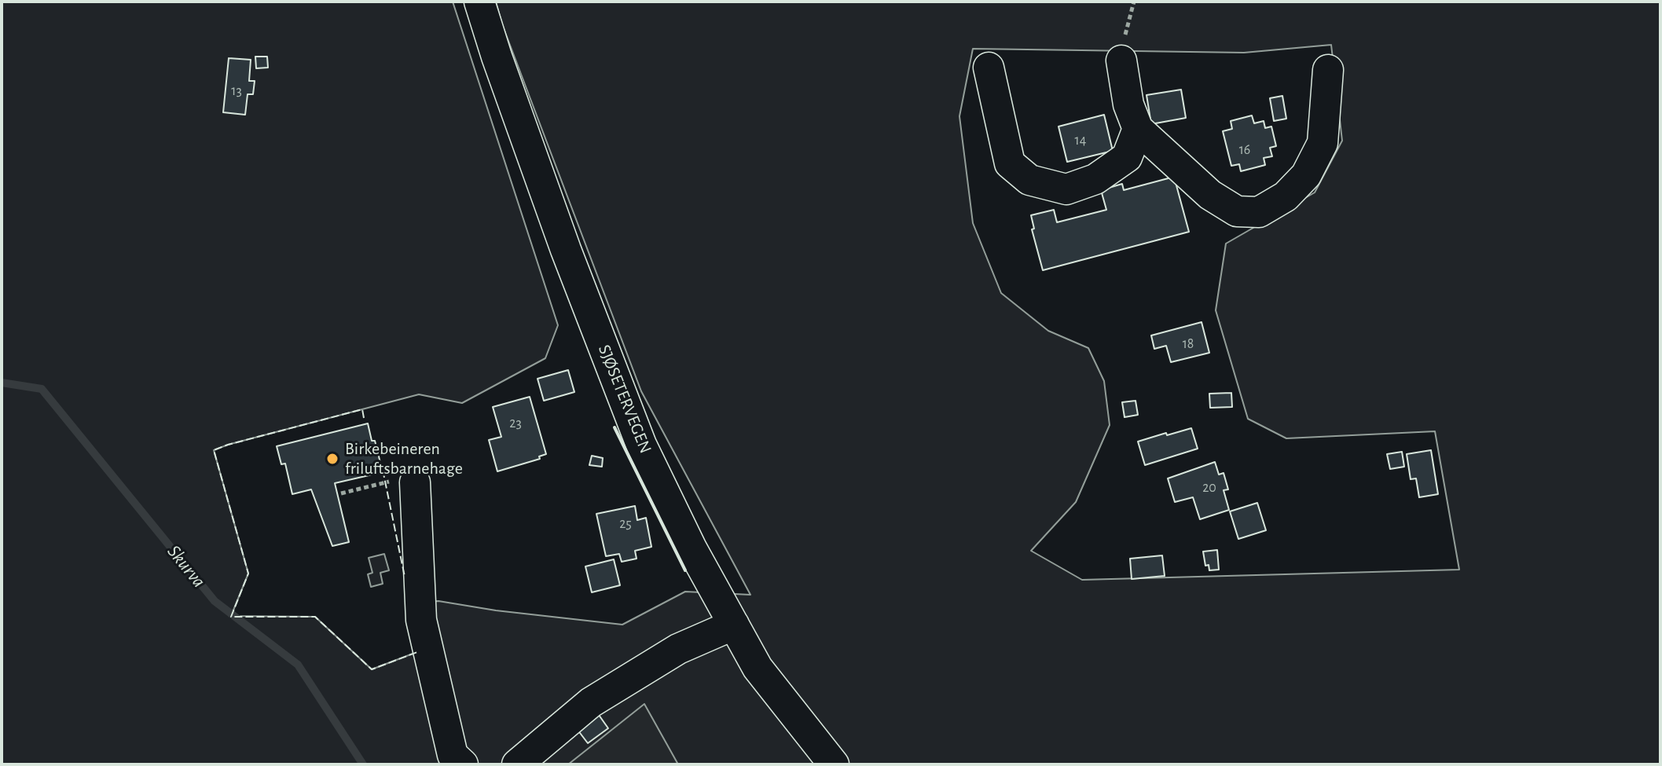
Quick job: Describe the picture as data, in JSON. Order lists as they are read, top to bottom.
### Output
{
  "streets": {
    "street": ["SJØSETERVEGEN"]
  },
  "water": ["Skurva"],
  "places": ["Birkebeineren friluftsbarnehage"],
  "house_numbers": [
    "13",
    "14",
    "16",
    "18",
    "23",
    "20",
    "25"
  ]
}
